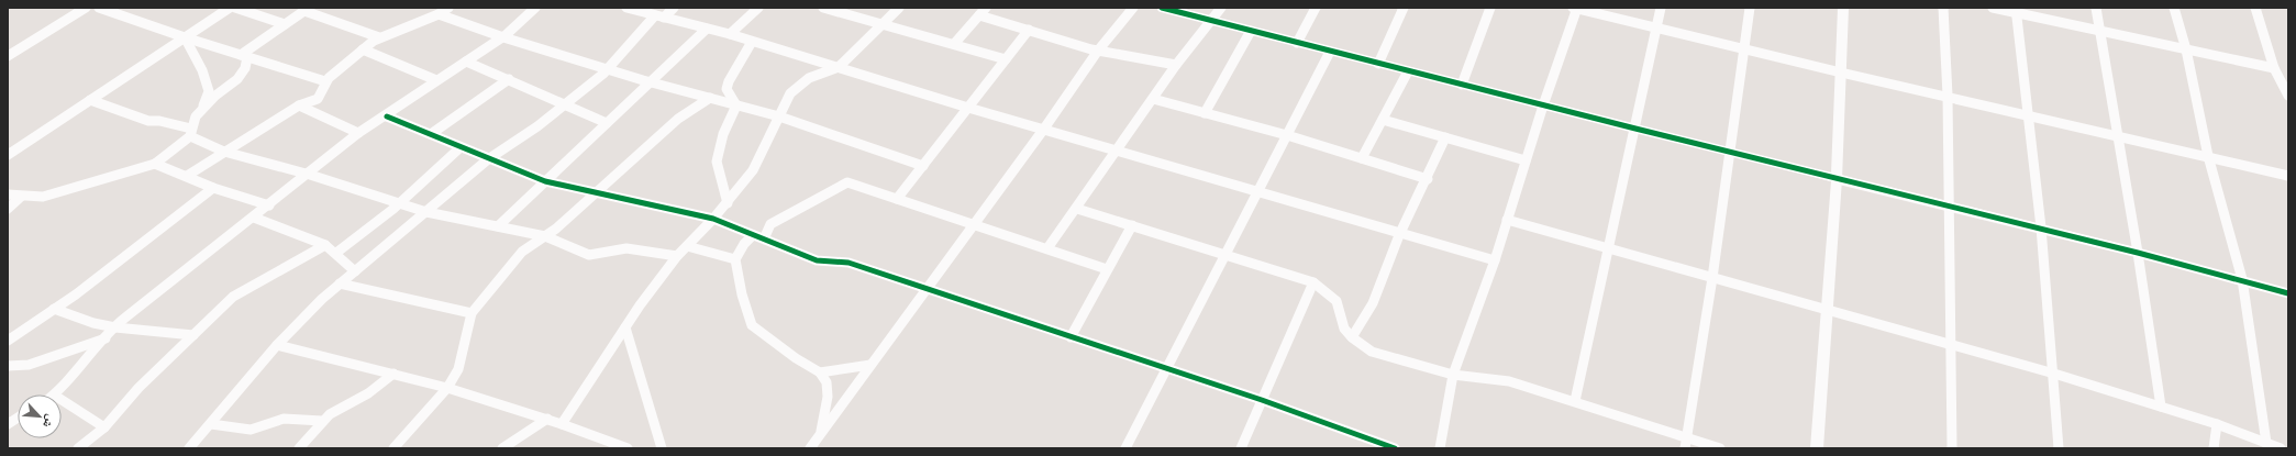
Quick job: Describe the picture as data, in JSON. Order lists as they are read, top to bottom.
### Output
{
  "north": "bottom right"
}
